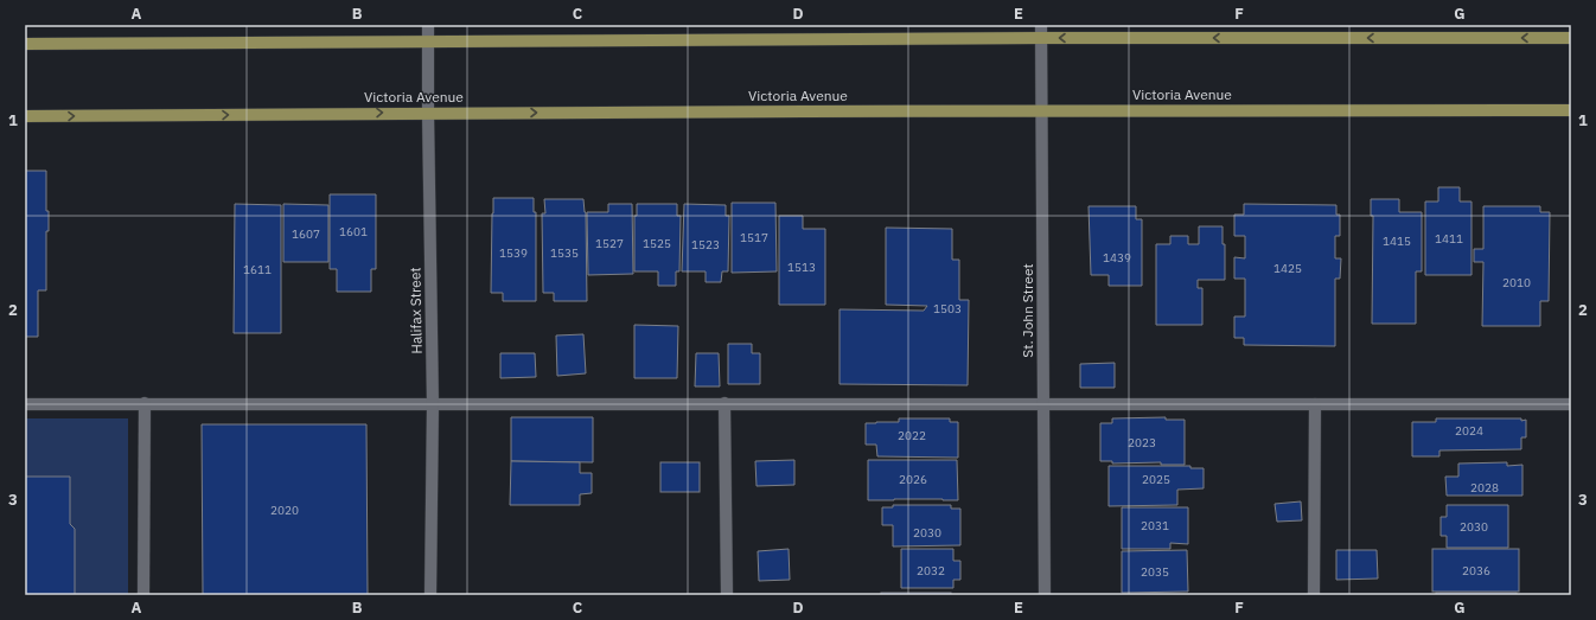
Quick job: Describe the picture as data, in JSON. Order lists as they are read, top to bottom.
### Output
{
  "streets": {
    "main road": ["Victoria Avenue"],
    "street": ["Halifax Street", "St. John Street"]
  },
  "crossings": [
    ["Victoria Avenue", "Halifax Street"],
    ["Victoria Avenue", "St. John Street"]
  ],
  "house_numbers": [
    "1601",
    "1607",
    "1517",
    "1411",
    "1415",
    "1527",
    "1525",
    "1523",
    "1539",
    "1535",
    "1439",
    "1513",
    "1425",
    "1611",
    "2010",
    "1503",
    "2024",
    "2022",
    "2023",
    "2026",
    "2025",
    "2028",
    "2020",
    "2031",
    "2030",
    "2030",
    "2032",
    "2036",
    "2035"
  ],
  "grid": {
    "columns": [
      "A",
      "B",
      "C",
      "D",
      "E",
      "F",
      "G"
    ],
    "rows": ["1", "2", "3"]
  }
}
